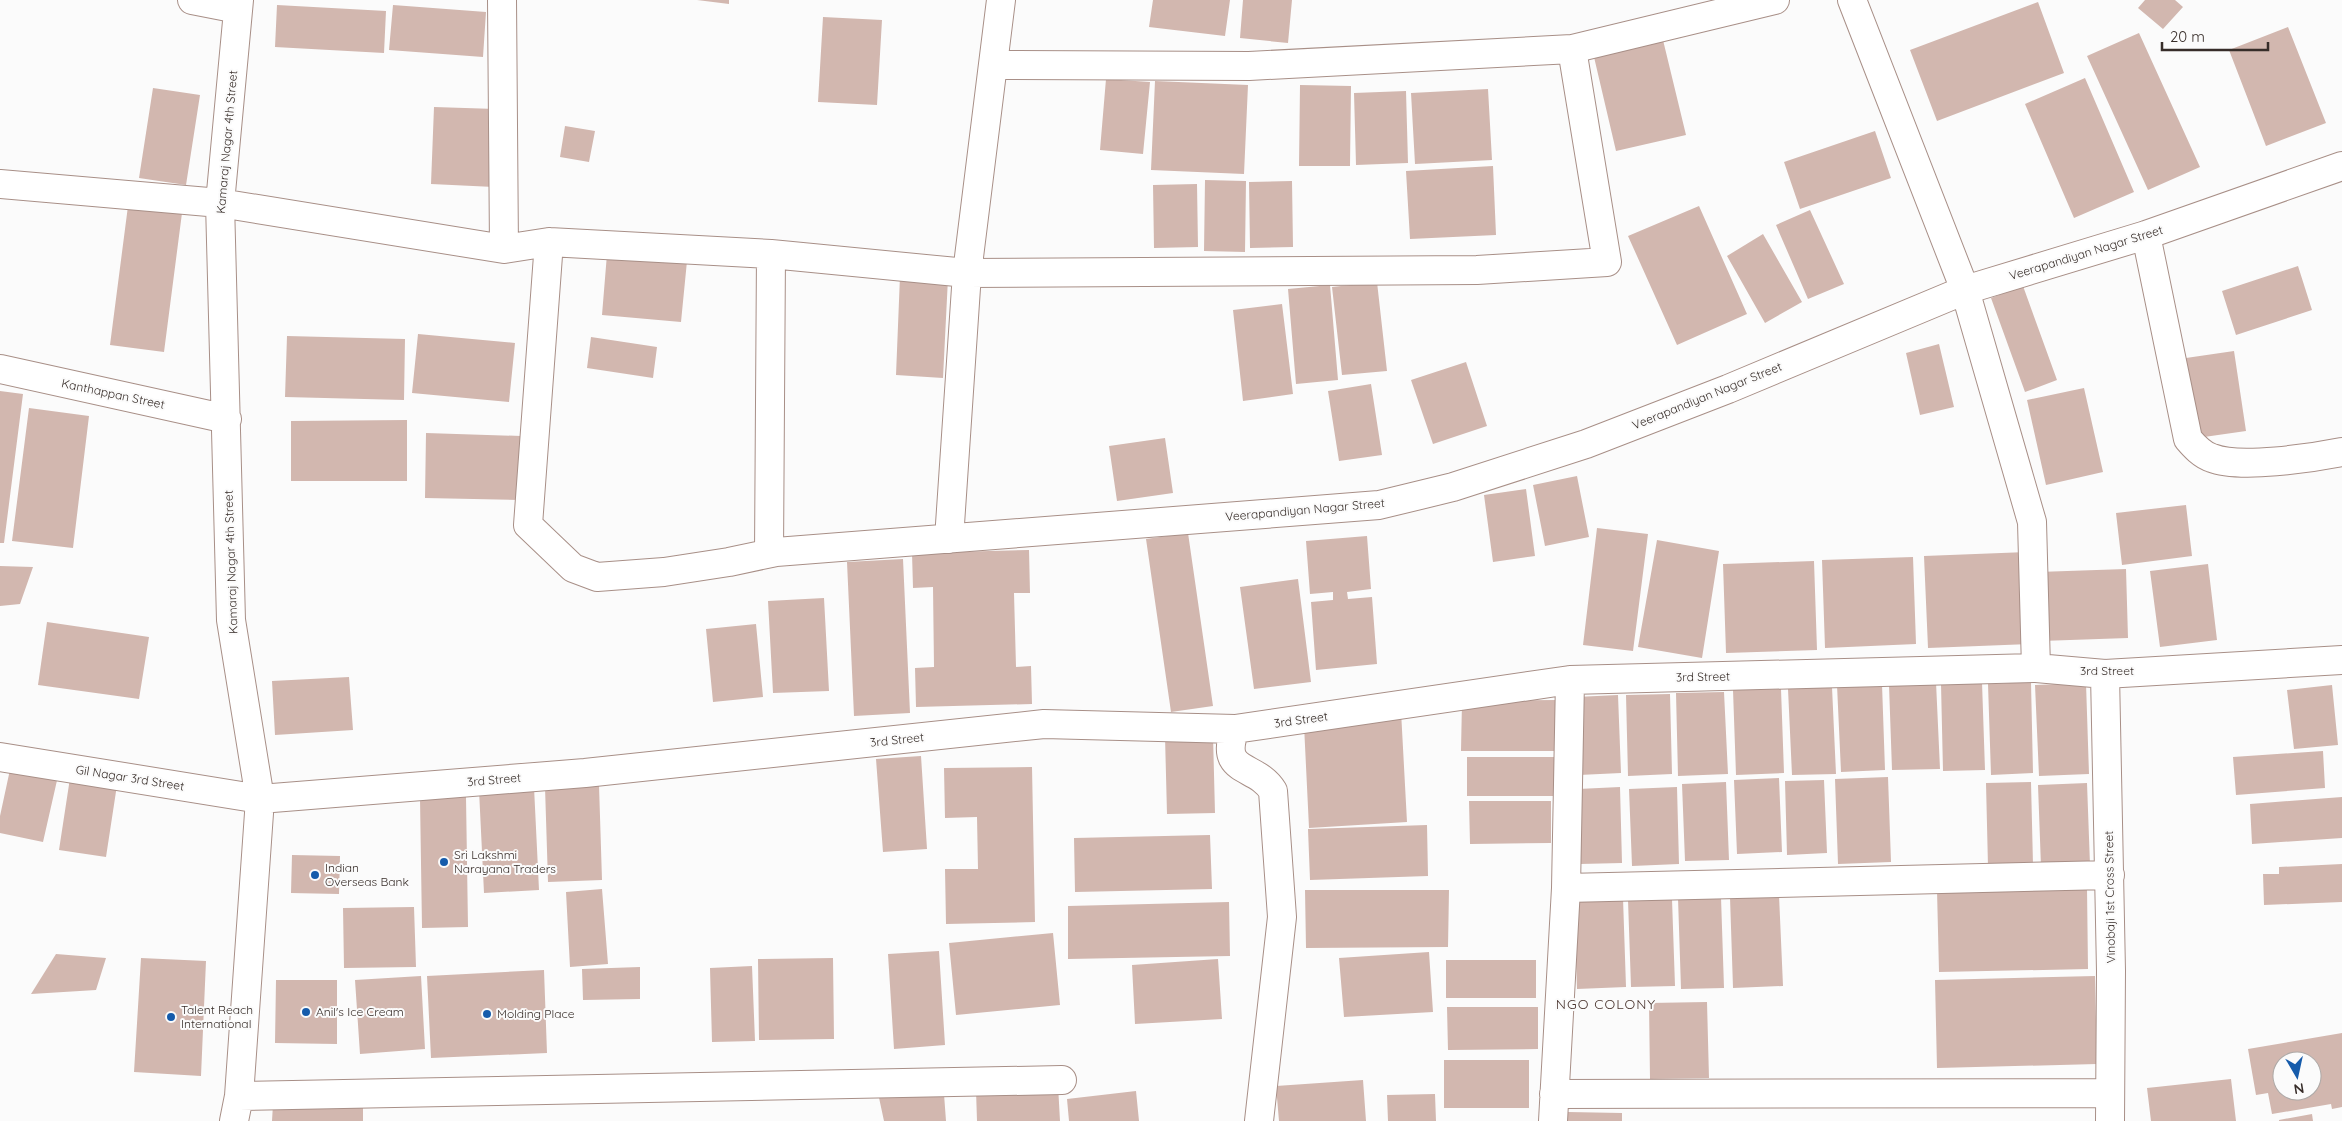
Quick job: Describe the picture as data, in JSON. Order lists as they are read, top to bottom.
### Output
{
  "streets": {
    "street": [
      "Kamaraj Nagar 4th Street",
      "Veerapandiyan Nagar Street",
      "Kanthappan Street",
      "3rd Street",
      "Gil Nagar 3rd Street",
      "Vinobaji 1st Cross Street"
    ]
  },
  "crossings": [
    ["Kamaraj Nagar 4th Street", "Kanthappan Street"],
    ["Kamaraj Nagar 4th Street", "3rd Street"],
    ["Kamaraj Nagar 4th Street", "Gil Nagar 3rd Street"],
    ["3rd Street", "Gil Nagar 3rd Street"],
    ["3rd Street", "Vinobaji 1st Cross Street"]
  ],
  "districts": ["NGO COLONY"],
  "places": [
    "Sri Lakshmi Narayana Traders",
    "Indian Overseas Bank",
    "Anil's Ice Cream",
    "Molding Place",
    "Talent Reach International"
  ],
  "scale_bar": "20 m",
  "north": "bottom"
}
